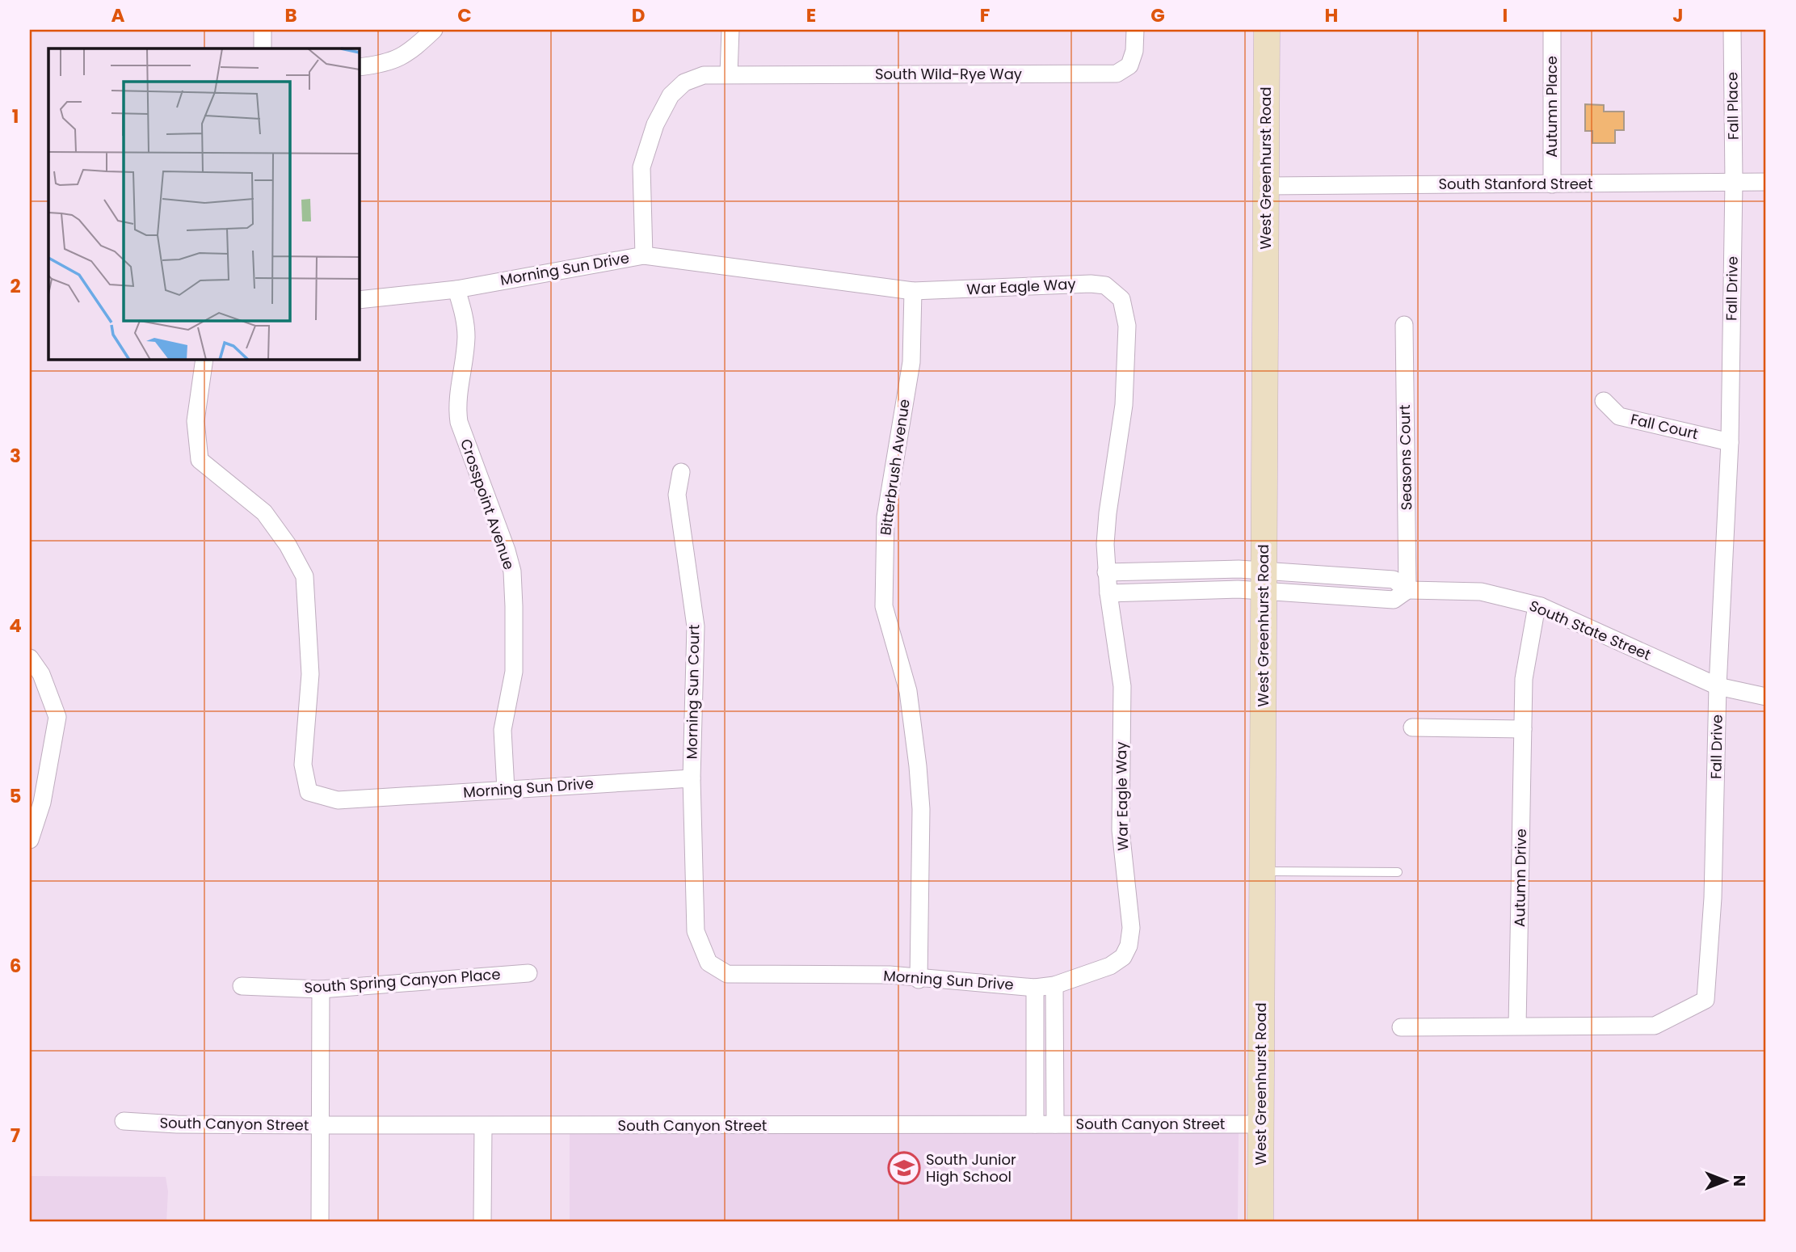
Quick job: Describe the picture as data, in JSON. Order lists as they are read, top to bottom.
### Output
{
  "streets": {
    "main road": ["West Greenhurst Road"],
    "street": [
      "South Wild-Rye Way",
      "Fall Place",
      "Autumn Place",
      "South Stanford Street",
      "Morning Sun Drive",
      "War Eagle Way",
      "Fall Drive",
      "Fall Court",
      "Seasons Court",
      "Bitterbrush Avenue",
      "Crosspoint Avenue",
      "South State Street",
      "Morning Sun Court",
      "Autumn Drive",
      "South Spring Canyon Place",
      "South Canyon Street"
    ]
  },
  "crossings": [
    ["South Wild-Rye Way", "Morning Sun Drive"],
    ["Fall Place", "South Stanford Street"],
    ["Fall Place", "Fall Drive"],
    ["Autumn Place", "South Stanford Street"],
    ["West Greenhurst Road", "South Stanford Street"],
    ["West Greenhurst Road", "South State Street"],
    ["West Greenhurst Road", "South Canyon Street"],
    ["South Stanford Street", "Fall Drive"],
    ["Morning Sun Drive", "War Eagle Way"],
    ["Morning Sun Drive", "Bitterbrush Avenue"],
    ["Morning Sun Drive", "Crosspoint Avenue"],
    ["Morning Sun Drive", "Morning Sun Court"],
    ["War Eagle Way", "Bitterbrush Avenue"],
    ["Fall Drive", "Fall Court"],
    ["Fall Drive", "South State Street"],
    ["Fall Drive", "Autumn Drive"],
    ["Seasons Court", "South State Street"],
    ["South State Street", "Autumn Drive"]
  ],
  "places": {
    "school or university": ["South Junior High School"]
  },
  "north": "right",
  "grid": {
    "columns": [
      "A",
      "B",
      "C",
      "D",
      "E",
      "F",
      "G",
      "H",
      "I",
      "J"
    ],
    "rows": [
      "1",
      "2",
      "3",
      "4",
      "5",
      "6",
      "7"
    ]
  }
}
